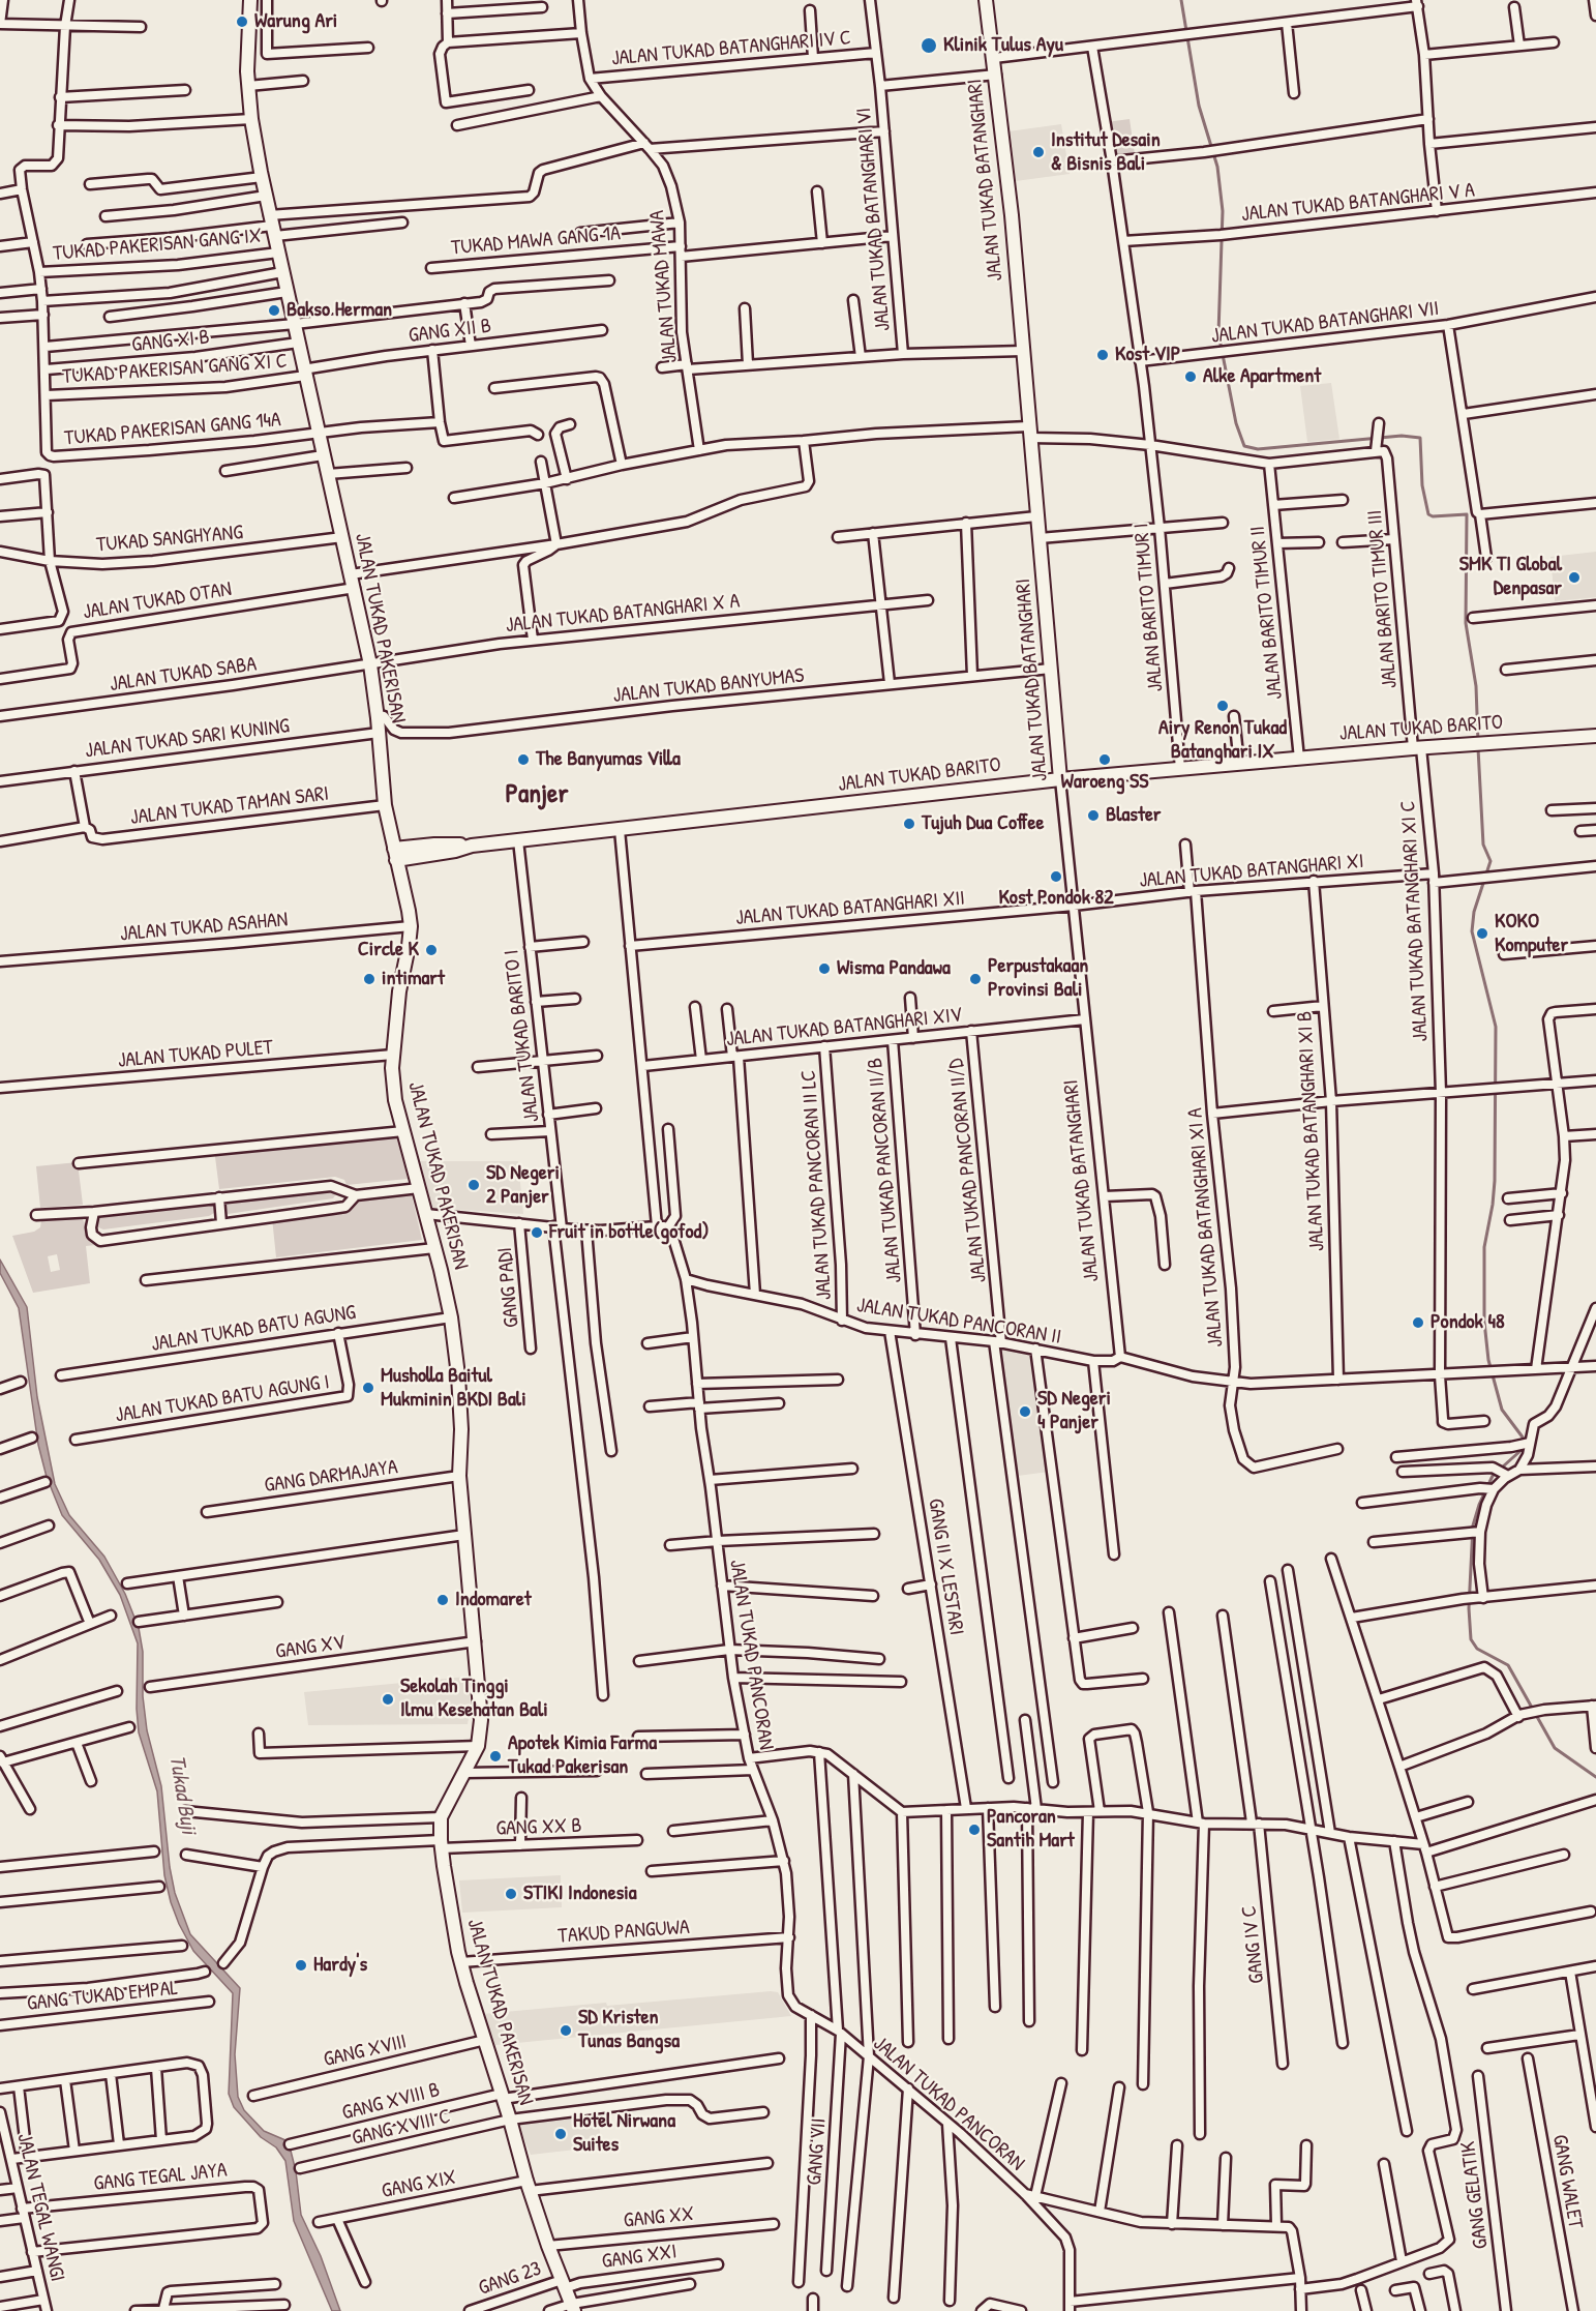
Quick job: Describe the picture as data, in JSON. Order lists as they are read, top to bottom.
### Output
{
  "streets": {
    "street": [
      "JALAN TUKAD BATANGHARI IV C",
      "JALAN TUKAD BATANGHARI",
      "JALAN TUKAD BATANGHARI V A",
      "JALAN TUKAD BATANGHARI VI",
      "TUKAD MAWA GANG 1A",
      "TUKAD PAKERISAN GANG IX",
      "JALAN TUKAD MAWA",
      "JALAN TUKAD BATANGHARI VII",
      "GANG XII B",
      "GANG XI B",
      "TUKAD PAKERISAN GANG XI C",
      "TUKAD PAKERISAN GANG 14A",
      "TUKAD SANGHYANG",
      "JALAN BARITO TIMUR III",
      "JALAN TUKAD OTAN",
      "JALAN BARITO TIMUR I",
      "JALAN BARITO TIMUR II",
      "JALAN TUKAD BATANGHARI X A",
      "JALAN TUKAD PAKERISAN",
      "JALAN TUKAD SABA",
      "JALAN TUKAD BANYUMAS",
      "JALAN TUKAD BARITO",
      "JALAN TUKAD SARI KUNING",
      "JALAN TUKAD TAMAN SARI",
      "JALAN TUKAD BATANGHARI XI",
      "JALAN TUKAD BATANGHARI XII",
      "JALAN TUKAD BATANGHARI XI C",
      "JALAN TUKAD ASAHAN",
      "JALAN TUKAD BATANGHARI XIV",
      "JALAN TUKAD BARITO I",
      "JALAN TUKAD PULET",
      "JALAN TUKAD BATANGHARI XI B",
      "JALAN TUKAD PANCORAN II/B",
      "JALAN TUKAD PANCORAN II/D",
      "JALAN TUKAD PANCORAN II LC",
      "JALAN TUKAD BATANGHARI XI A",
      "GANG PADI",
      "JALAN TUKAD PANCORAN II",
      "JALAN TUKAD BATU AGUNG",
      "JALAN TUKAD BATU AGUNG I",
      "GANG DARMAJAYA",
      "GANG II X LESTARI",
      "GANG XV",
      "JALAN TUKAD PANCORAN",
      "GANG XX B",
      "TAKUD PANGUWA",
      "GANG IV C",
      "GANG TUKAD EMPAL",
      "GANG XVIII",
      "GANG XVIII B",
      "GANG XVIII C",
      "GANG VII",
      "GANG TEGAL JAYA",
      "GANG WALET",
      "GANG XIX",
      "GANG GELATIK",
      "JALAN TEGAL WANGI",
      "GANG XX",
      "GANG XXI",
      "GANG 23"
    ]
  },
  "crossings": [
    ["JALAN TUKAD BATANGHARI IV C", "JALAN TUKAD MAWA"],
    ["JALAN TUKAD BATANGHARI", "JALAN TUKAD BATANGHARI VI"],
    ["JALAN TUKAD BATANGHARI", "JALAN TUKAD BANYUMAS"],
    ["JALAN TUKAD BATANGHARI", "JALAN TUKAD BARITO"],
    ["JALAN TUKAD BATANGHARI", "JALAN TUKAD BATANGHARI XI"],
    ["JALAN TUKAD BATANGHARI", "JALAN TUKAD BATANGHARI XII"],
    ["JALAN TUKAD BATANGHARI", "JALAN TUKAD BATANGHARI XIV"],
    ["JALAN TUKAD BATANGHARI", "JALAN TUKAD PANCORAN II"],
    ["TUKAD MAWA GANG 1A", "JALAN TUKAD MAWA"],
    ["TUKAD PAKERISAN GANG IX", "TUKAD PAKERISAN GANG 14A"],
    ["TUKAD PAKERISAN GANG IX", "JALAN TUKAD PAKERISAN"],
    ["GANG XII B", "TUKAD PAKERISAN GANG XI C"],
    ["GANG XII B", "JALAN TUKAD PAKERISAN"],
    ["GANG XI B", "TUKAD PAKERISAN GANG 14A"],
    ["GANG XI B", "JALAN TUKAD PAKERISAN"],
    ["TUKAD PAKERISAN GANG XI C", "TUKAD PAKERISAN GANG 14A"],
    ["TUKAD PAKERISAN GANG XI C", "JALAN TUKAD PAKERISAN"],
    ["TUKAD PAKERISAN GANG 14A", "JALAN TUKAD PAKERISAN"],
    ["TUKAD SANGHYANG", "JALAN TUKAD PAKERISAN"],
    ["JALAN BARITO TIMUR III", "JALAN TUKAD BARITO"],
    ["JALAN BARITO TIMUR III", "JALAN TUKAD BATANGHARI XI C"],
    ["JALAN TUKAD OTAN", "JALAN TUKAD PAKERISAN"],
    ["JALAN BARITO TIMUR I", "JALAN TUKAD BARITO"],
    ["JALAN BARITO TIMUR II", "JALAN TUKAD BARITO"],
    ["JALAN TUKAD BATANGHARI X A", "JALAN TUKAD PAKERISAN"],
    ["JALAN TUKAD BATANGHARI X A", "JALAN TUKAD SABA"],
    ["JALAN TUKAD PAKERISAN", "JALAN TUKAD SABA"],
    ["JALAN TUKAD PAKERISAN", "JALAN TUKAD BANYUMAS"],
    ["JALAN TUKAD PAKERISAN", "JALAN TUKAD BARITO"],
    ["JALAN TUKAD PAKERISAN", "JALAN TUKAD SARI KUNING"],
    ["JALAN TUKAD PAKERISAN", "JALAN TUKAD TAMAN SARI"],
    ["JALAN TUKAD PAKERISAN", "JALAN TUKAD ASAHAN"],
    ["JALAN TUKAD PAKERISAN", "JALAN TUKAD PULET"],
    ["JALAN TUKAD PAKERISAN", "JALAN TUKAD BATU AGUNG"],
    ["JALAN TUKAD PAKERISAN", "GANG DARMAJAYA"],
    ["JALAN TUKAD PAKERISAN", "GANG XV"],
    ["JALAN TUKAD PAKERISAN", "GANG XX B"],
    ["JALAN TUKAD PAKERISAN", "TAKUD PANGUWA"],
    ["JALAN TUKAD PAKERISAN", "GANG XVIII"],
    ["JALAN TUKAD PAKERISAN", "GANG XVIII B"],
    ["JALAN TUKAD PAKERISAN", "GANG XVIII C"],
    ["JALAN TUKAD PAKERISAN", "GANG XIX"],
    ["JALAN TUKAD PAKERISAN", "GANG XX"],
    ["JALAN TUKAD PAKERISAN", "GANG XXI"],
    ["JALAN TUKAD PAKERISAN", "GANG 23"],
    ["JALAN TUKAD BARITO", "JALAN TUKAD BATANGHARI XI C"],
    ["JALAN TUKAD BARITO", "JALAN TUKAD BARITO I"],
    ["JALAN TUKAD BATANGHARI XI", "JALAN TUKAD BATANGHARI XII"],
    ["JALAN TUKAD BATANGHARI XI", "JALAN TUKAD BATANGHARI XI C"],
    ["JALAN TUKAD BATANGHARI XI", "JALAN TUKAD BATANGHARI XI B"],
    ["JALAN TUKAD BATANGHARI XI", "JALAN TUKAD BATANGHARI XI A"],
    ["JALAN TUKAD BATANGHARI XIV", "JALAN TUKAD PANCORAN II/B"],
    ["JALAN TUKAD BATANGHARI XIV", "JALAN TUKAD PANCORAN II/D"],
    ["JALAN TUKAD BATANGHARI XIV", "JALAN TUKAD PANCORAN II LC"],
    ["JALAN TUKAD PANCORAN II/B", "JALAN TUKAD PANCORAN II"],
    ["JALAN TUKAD PANCORAN II/D", "JALAN TUKAD PANCORAN II"],
    ["JALAN TUKAD PANCORAN II LC", "JALAN TUKAD PANCORAN II"],
    ["JALAN TUKAD PANCORAN II", "GANG II X LESTARI"],
    ["JALAN TUKAD PANCORAN II", "JALAN TUKAD PANCORAN"],
    ["JALAN TUKAD BATU AGUNG", "JALAN TUKAD BATU AGUNG I"],
    ["JALAN TUKAD PANCORAN", "TAKUD PANGUWA"],
    ["JALAN TUKAD PANCORAN", "GANG VII"],
    ["GANG TEGAL JAYA", "JALAN TEGAL WANGI"],
    ["GANG XXI", "GANG 23"]
  ],
  "districts": ["Panjer"],
  "water": ["Tukad Buji"],
  "places": [
    "Warung Ari",
    "Klinik Tulus Ayu",
    "Institut Desain & Bisnis Bali",
    "Bakso Herman",
    "Kost VIP",
    "Alke Apartment",
    "SMK TI Global Denpasar",
    "Airy Renon Tukad Batanghari IX",
    "The Banyumas Villa",
    "Waroeng SS",
    "Blaster",
    "Tujuh Dua Coffee",
    "Kost Pondok 82",
    "KOKO Komputer",
    "Circle K",
    "Wisma Pandawa",
    "intimart",
    "Perpustakaan Provinsi Bali",
    "SD Negeri 2 Panjer",
    "Fruit in bottle(gofod)",
    "Pondok 48",
    "Musholla Baitul Mukminin BKDI Bali",
    "SD Negeri 4 Panjer",
    "Indomaret",
    "Sekolah Tinggi Ilmu Kesehatan Bali",
    "Apotek Kimia Farma Tukad Pakerisan",
    "Pancoran Santih Mart",
    "STIKI Indonesia",
    "Hardy's",
    "SD Kristen Tunas Bangsa",
    "Hotel Nirwana Suites"
  ]
}
